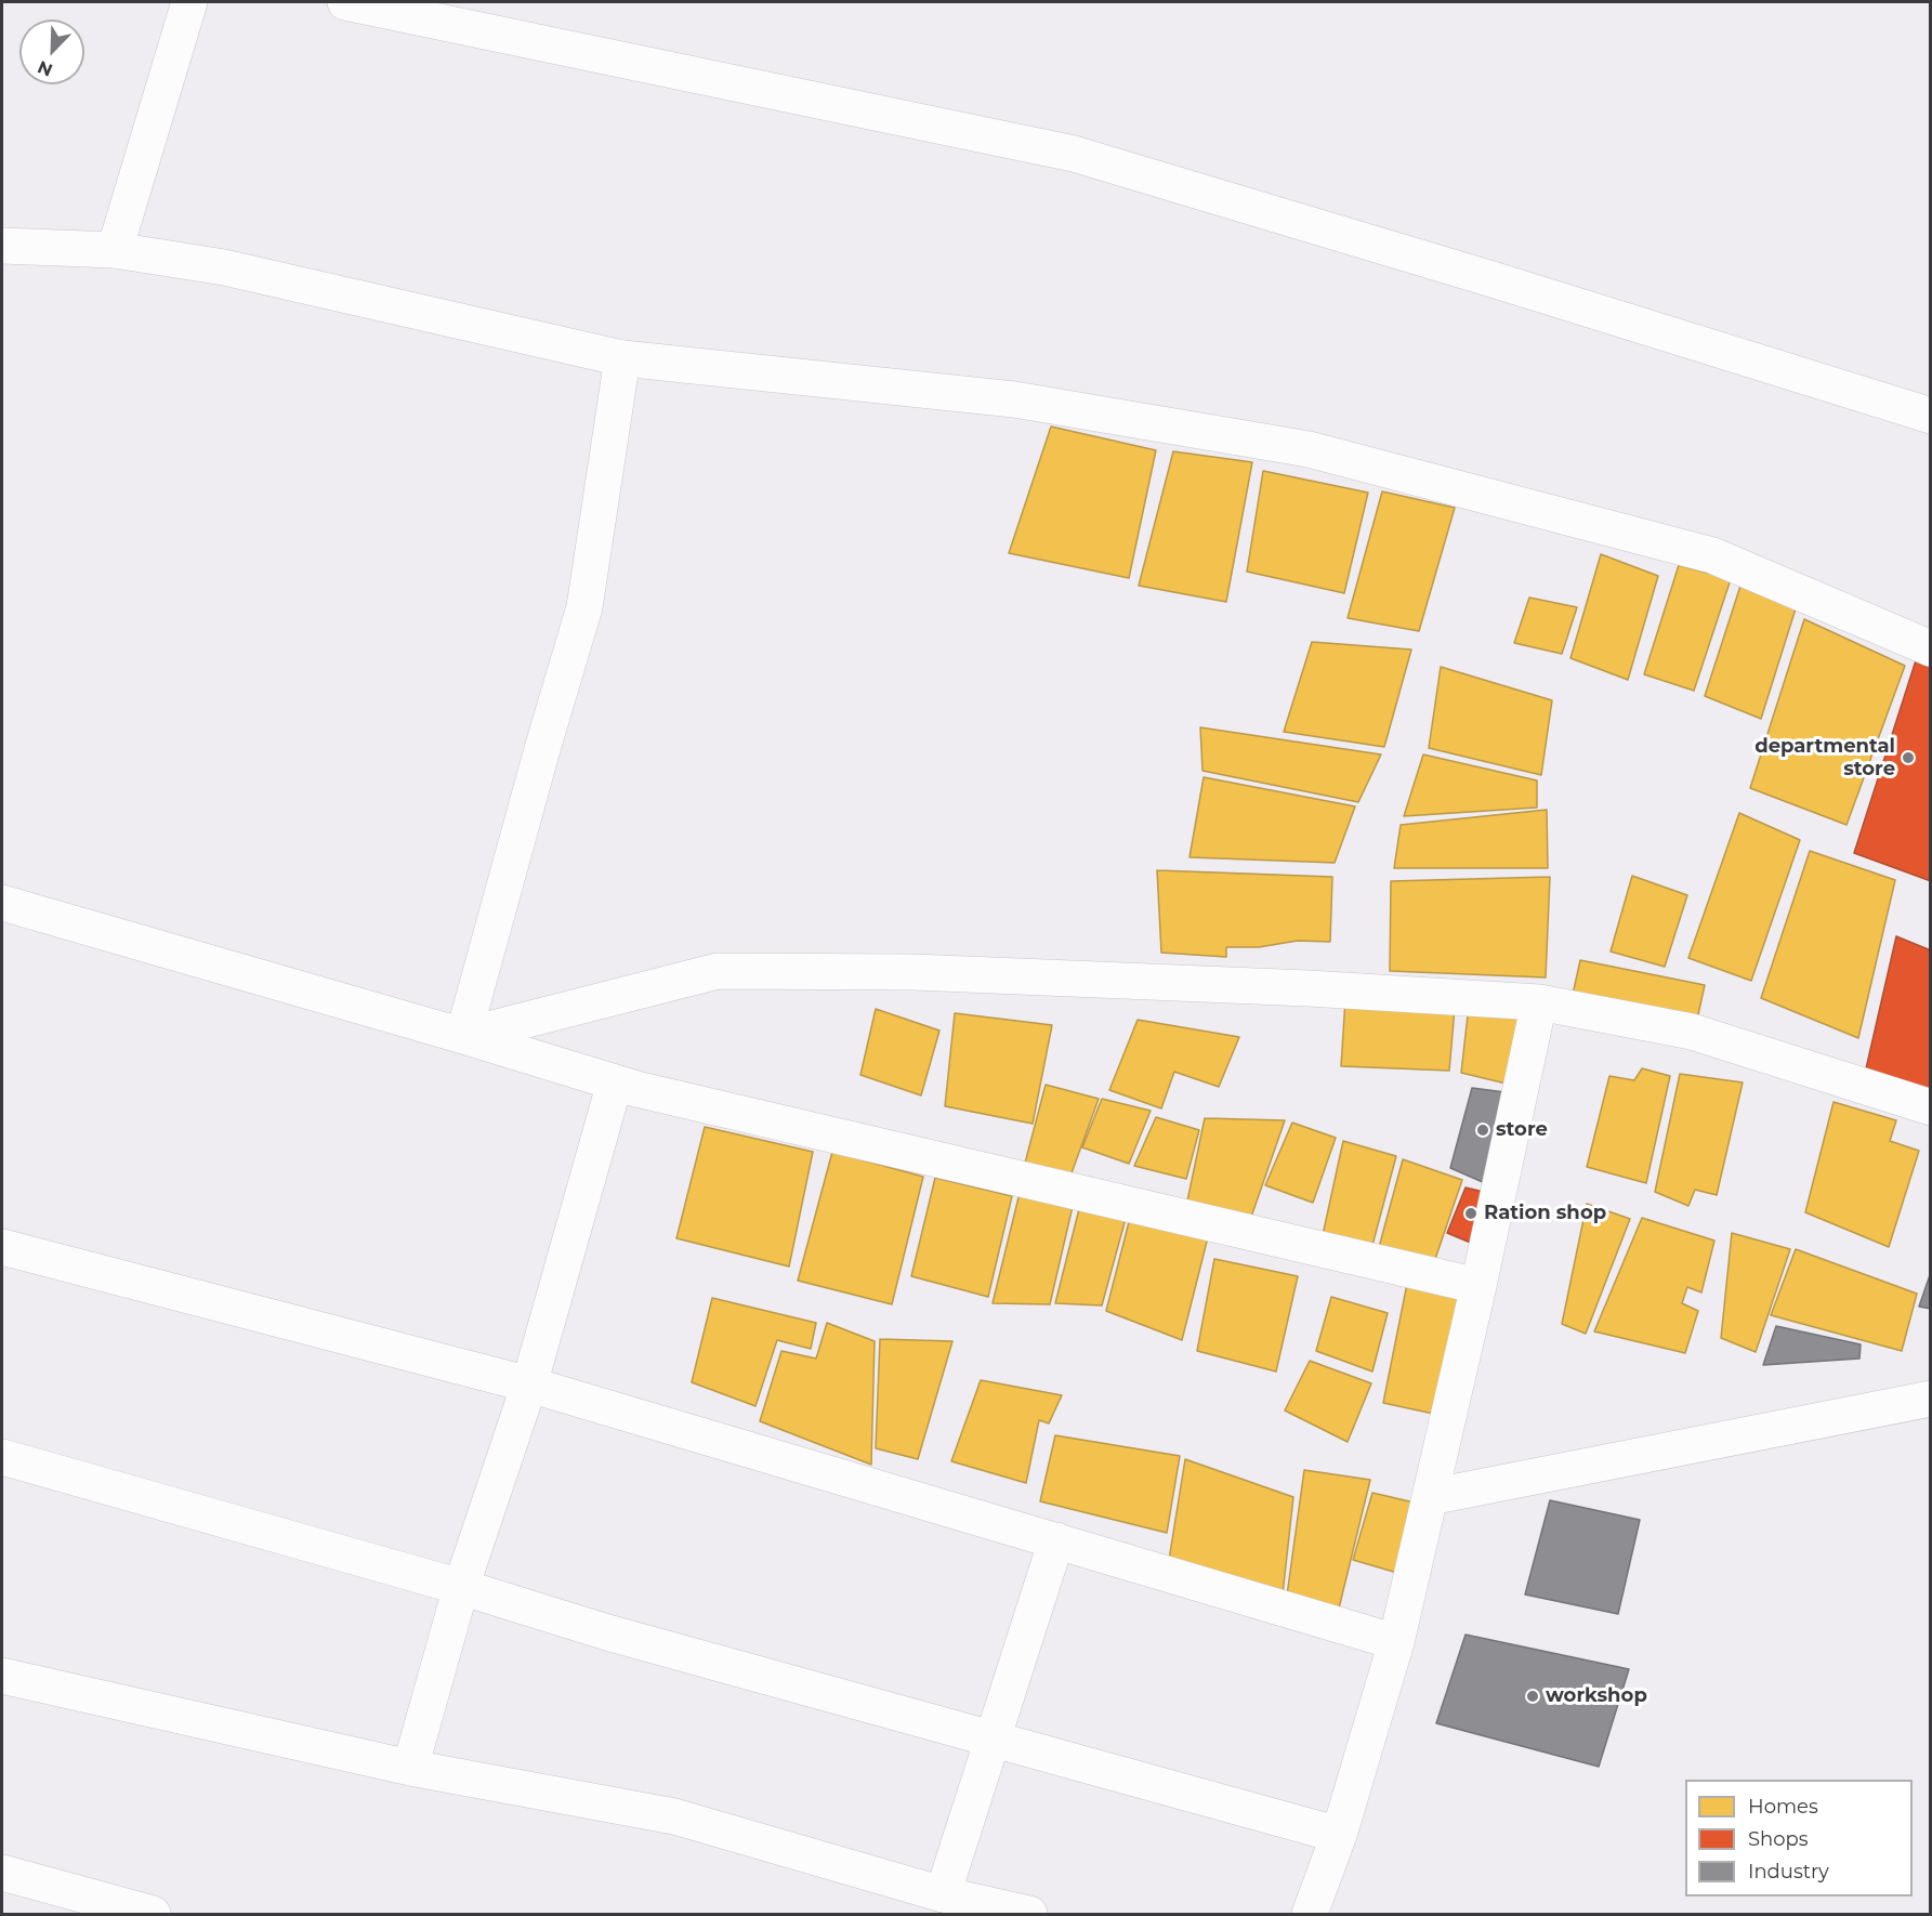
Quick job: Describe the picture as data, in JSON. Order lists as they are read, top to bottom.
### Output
{
  "places": [
    "departmental store",
    "store",
    "Ration shop",
    "workshop"
  ],
  "legend": ["Homes", "Shops", "Industry"],
  "north": "bottom left"
}
